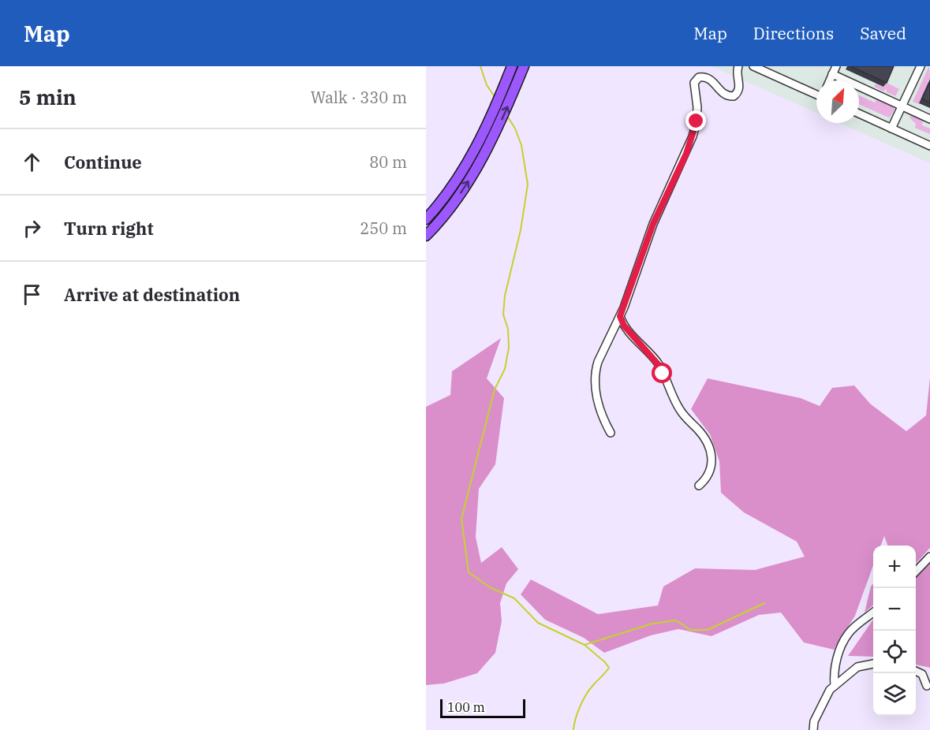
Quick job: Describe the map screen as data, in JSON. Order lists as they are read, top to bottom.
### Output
{
  "scale_bar": "100 m",
  "north": "top right",
  "page": {
    "header": "Map",
    "nav": ["Map", "Directions", "Saved"],
    "heading": ["5 min", "Walk · 330 m"],
    "list": [
      ["Continue", "80 m"],
      ["Turn right", "250 m"],
      "Arrive at destination"
    ],
    "map_buttons": ["+", "−"],
    "scale": "100 m"
  }
}
